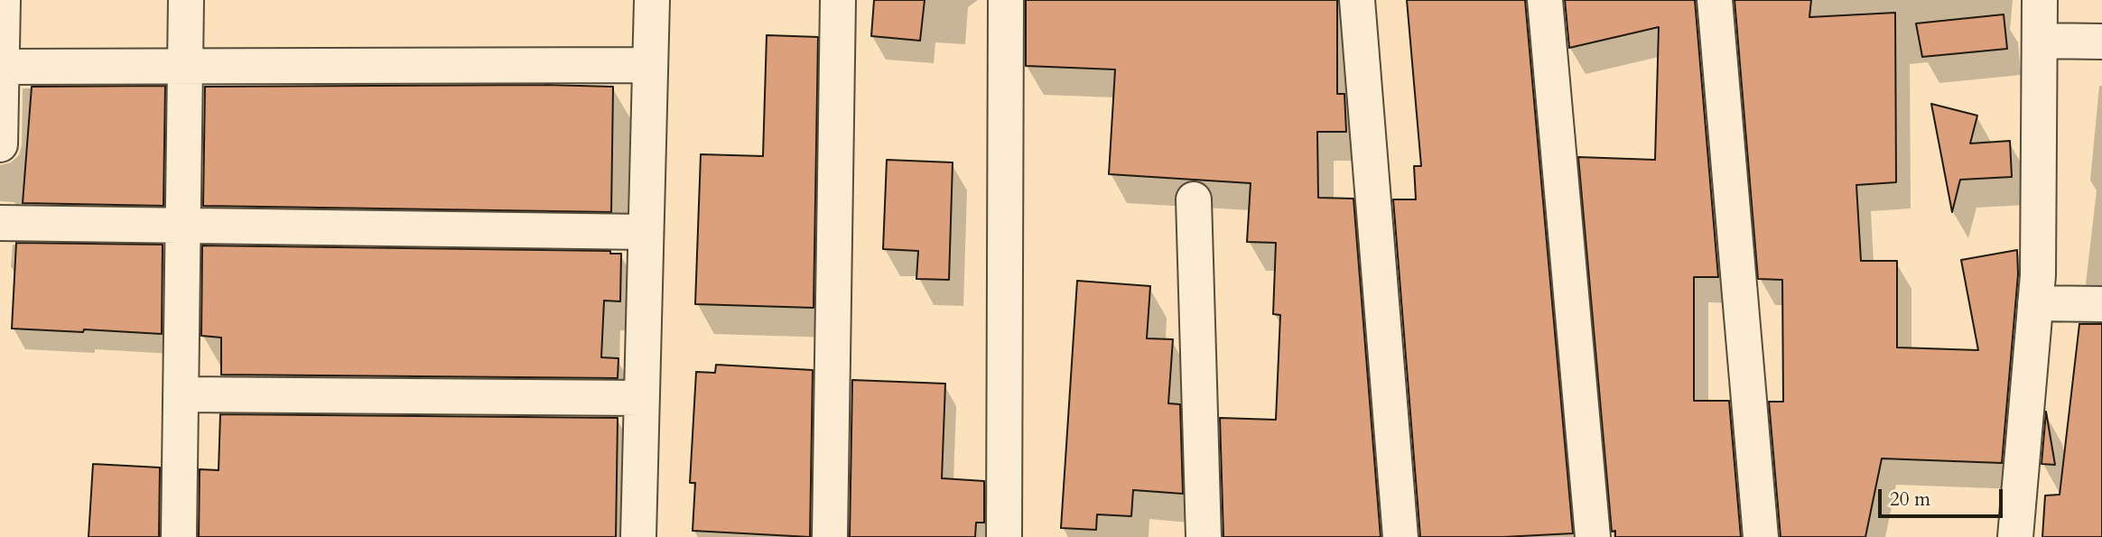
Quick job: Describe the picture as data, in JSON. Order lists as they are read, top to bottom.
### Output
{
  "scale_bar": "20 m"
}
